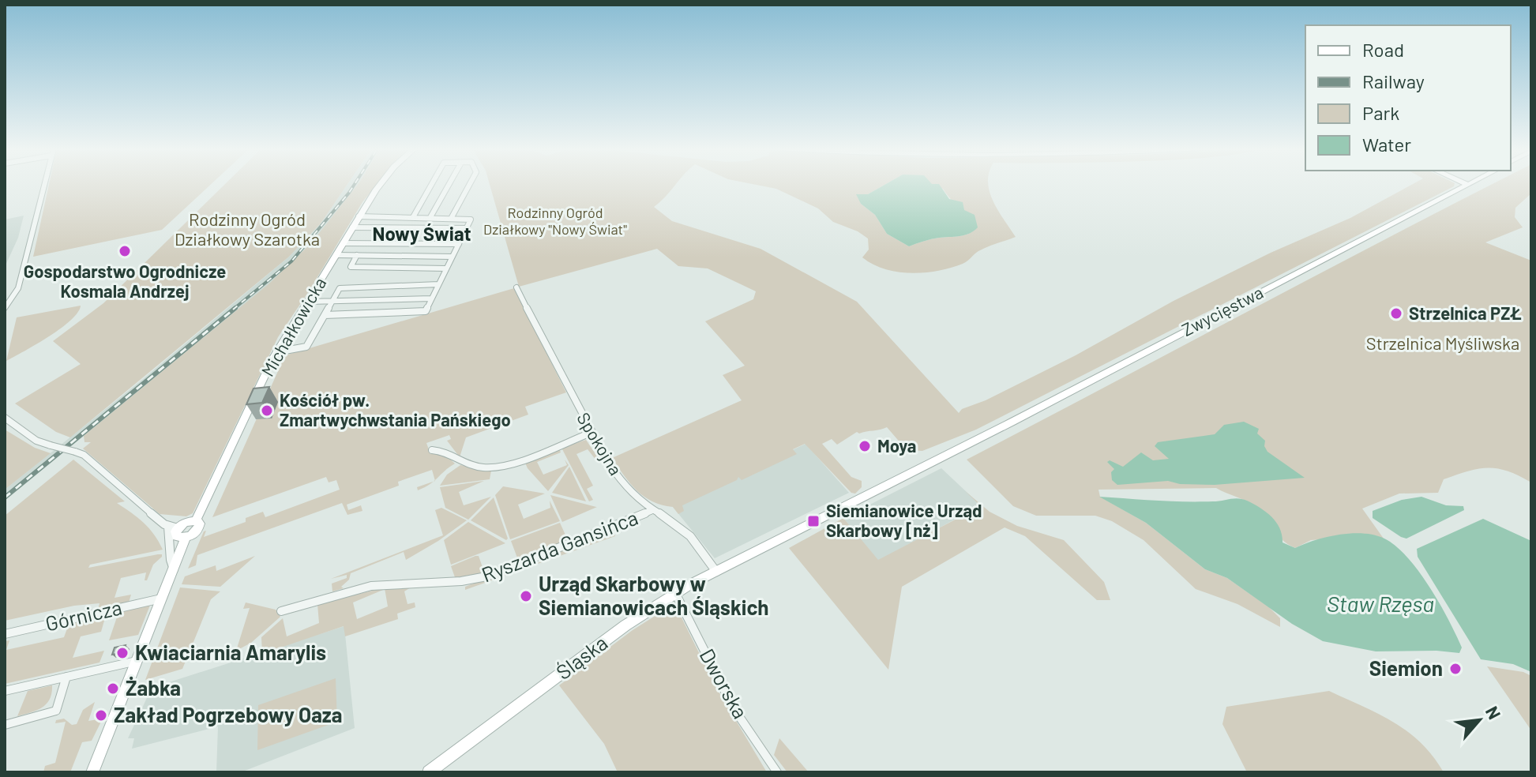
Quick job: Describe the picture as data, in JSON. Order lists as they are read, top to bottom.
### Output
{
  "streets": {
    "street": [
      "Zwycięstwa",
      "Michałkowicka",
      "Spokojna",
      "Ryszarda Gansińca",
      "Górnicza",
      "Śląska",
      "Dworska"
    ]
  },
  "crossings": [
    ["Zwycięstwa", "Śląska"],
    ["Spokojna", "Ryszarda Gansińca"],
    ["Spokojna", "Śląska"],
    ["Śląska", "Dworska"]
  ],
  "districts": ["Nowy Świat"],
  "water": ["Staw Rzęsa"],
  "parks": ["Rodzinny Ogród Działkowy \"Nowy Świat\"", "Rodzinny Ogród Działkowy Szarotka", "Strzelnica Myśliwska"],
  "places": {
    "other": [
      "Gospodarstwo Ogrodnicze Kosmala Andrzej",
      "Strzelnica PZŁ",
      "Kościół pw. Zmartwychwstania Pańskiego",
      "Moya",
      "Urząd Skarbowy w Siemianowicach Śląskich",
      "Kwiaciarnia Amarylis",
      "Siemion",
      "Żabka",
      "Zakład Pogrzebowy Oaza"
    ],
    "transit": ["Siemianowice Urząd Skarbowy [nż]"]
  },
  "legend": [
    "Road",
    "Railway",
    "Park",
    "Water"
  ],
  "north": "top right"
}
